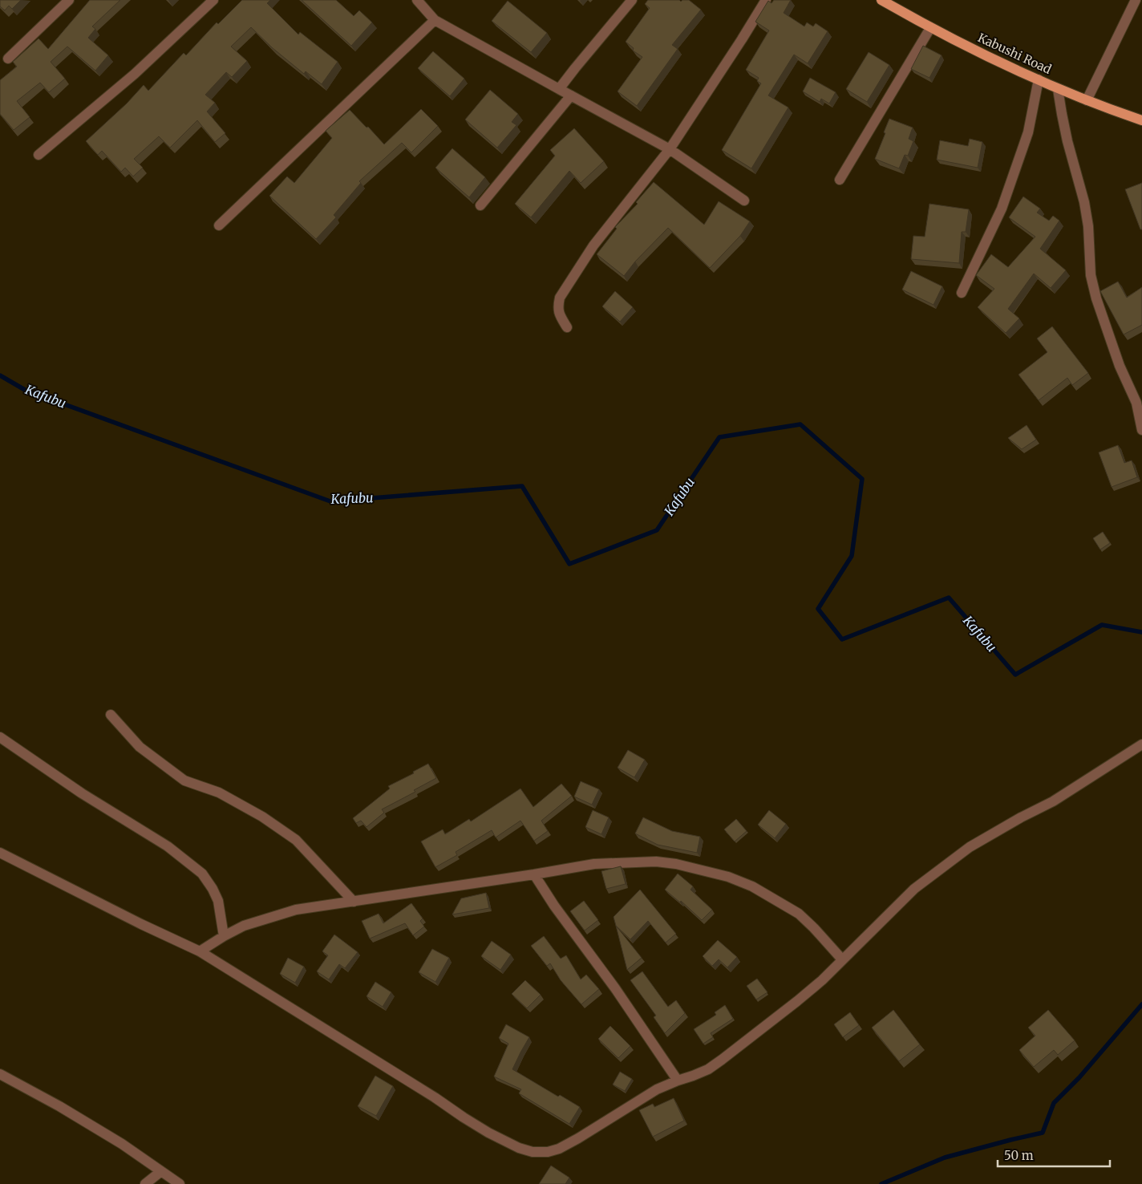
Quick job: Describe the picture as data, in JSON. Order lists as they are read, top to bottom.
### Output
{
  "streets": {
    "main road": ["Kabushi Road"]
  },
  "water": ["Kafubu"],
  "scale_bar": "50 m"
}
